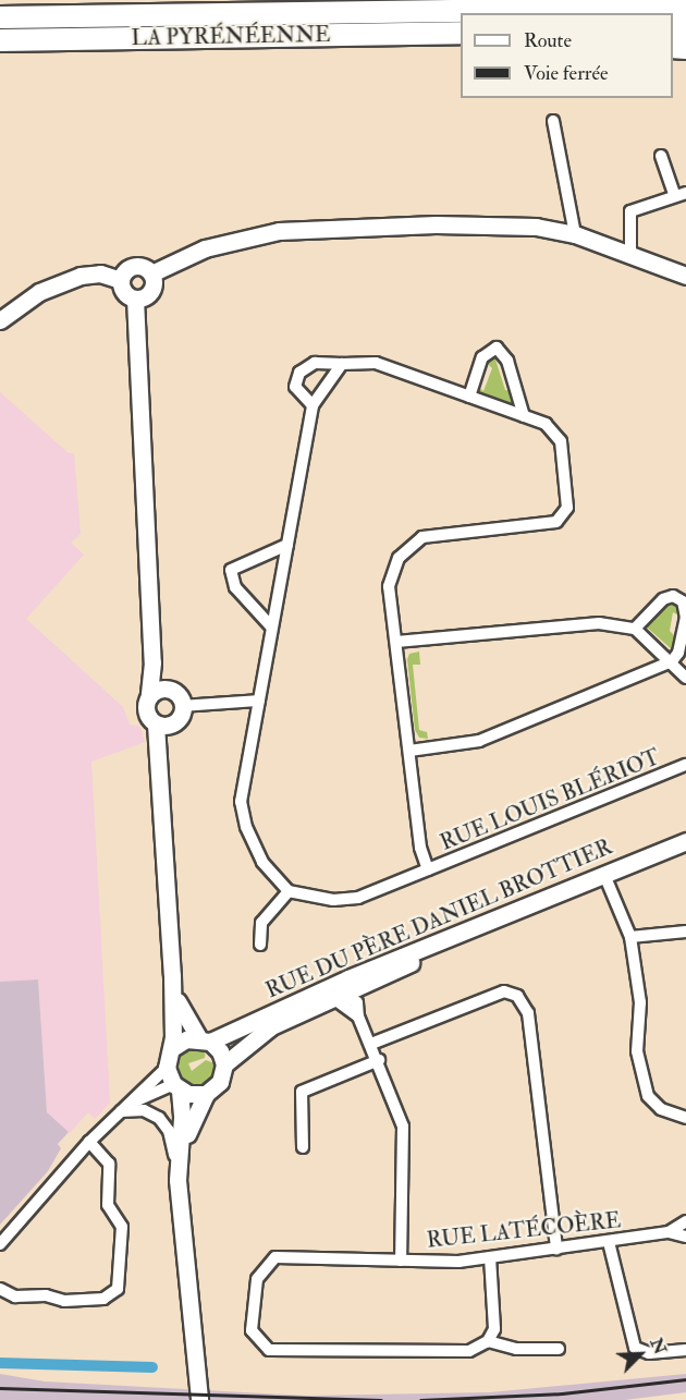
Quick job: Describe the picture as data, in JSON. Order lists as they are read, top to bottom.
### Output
{
  "streets": {
    "highway": ["LA PYRÉNÉENNE"],
    "street": ["RUE LOUIS BLÉRIOT", "RUE DU PÈRE DANIEL BROTTIER", "RUE LATÉCOÈRE"]
  },
  "crossings": [
    ["RUE DU PÈRE DANIEL BROTTIER", "RUE LATÉCOÈRE"]
  ],
  "legend": ["Route", "Voie ferrée"],
  "north": "top right"
}
